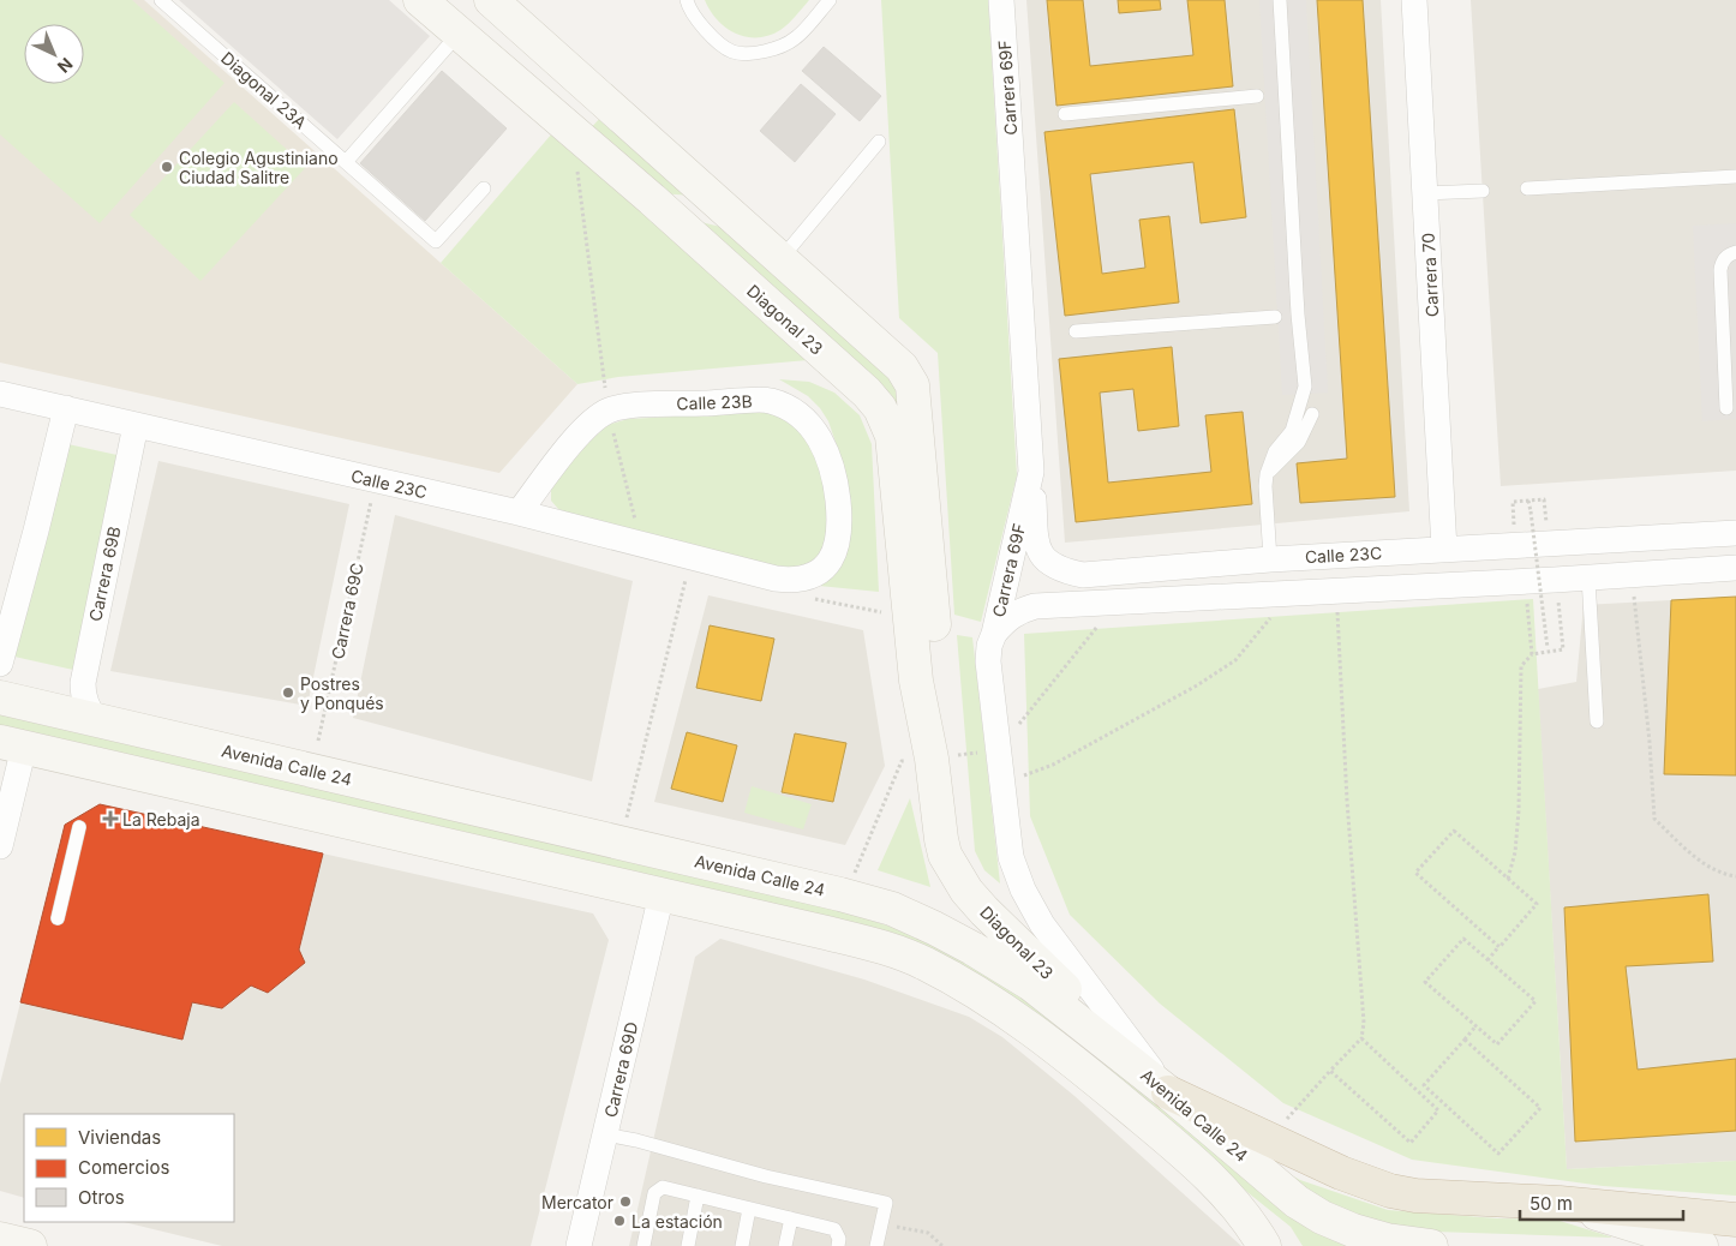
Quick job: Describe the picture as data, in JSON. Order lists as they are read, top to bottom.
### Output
{
  "streets": {
    "main road": ["Diagonal 23", "Avenida Calle 24"],
    "street": [
      "Carrera 69F",
      "Carrera 70",
      "Calle 23B",
      "Calle 23C",
      "Carrera 69B",
      "Carrera 69D"
    ],
    "lane": ["Diagonal 23A"],
    "path": ["Carrera 69C"]
  },
  "crossings": [
    ["Carrera 69F", "Diagonal 23"],
    ["Carrera 69F", "Calle 23C"],
    ["Carrera 69F", "Avenida Calle 24"],
    ["Carrera 70", "Calle 23C"],
    ["Diagonal 23", "Avenida Calle 24"],
    ["Calle 23B", "Calle 23C"],
    ["Calle 23C", "Carrera 69B"],
    ["Calle 23C", "Carrera 69C"],
    ["Carrera 69B", "Avenida Calle 24"]
  ],
  "places": {
    "other": [
      "Colegio Agustiniano Ciudad Salitre",
      "Postres y Ponqués",
      "Mercator",
      "La estación"
    ],
    "health": ["La Rebaja"]
  },
  "legend": ["Viviendas", "Comercios", "Otros"],
  "scale_bar": "50 m",
  "north": "bottom right"
}
